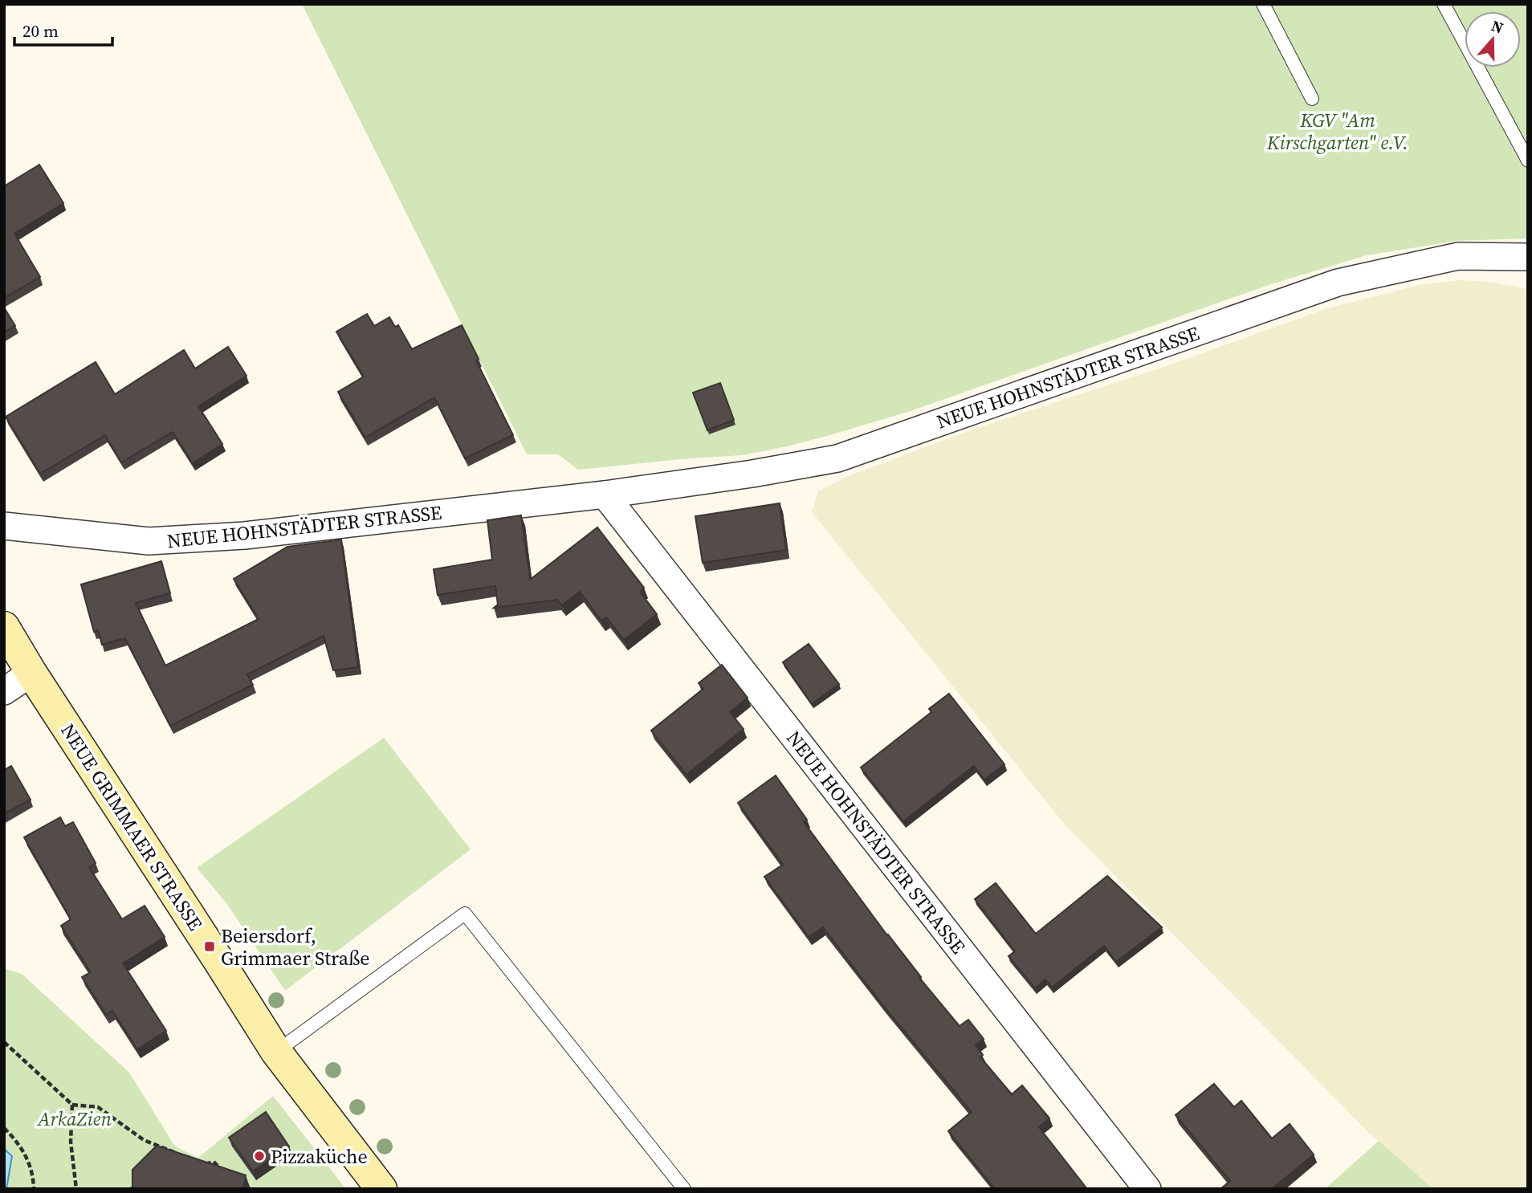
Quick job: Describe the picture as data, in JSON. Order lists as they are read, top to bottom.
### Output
{
  "streets": {
    "street": ["NEUE HOHNSTÄDTER STRASSE", "NEUE GRIMMAER STRASSE"]
  },
  "parks": ["KGV \"Am Kirschgarten\" e.V.", "ArkaZien"],
  "places": {
    "transit": ["Beiersdorf, Grimmaer Straße"],
    "other": ["Pizzaküche"]
  },
  "scale_bar": "20 m",
  "north": "top"
}
